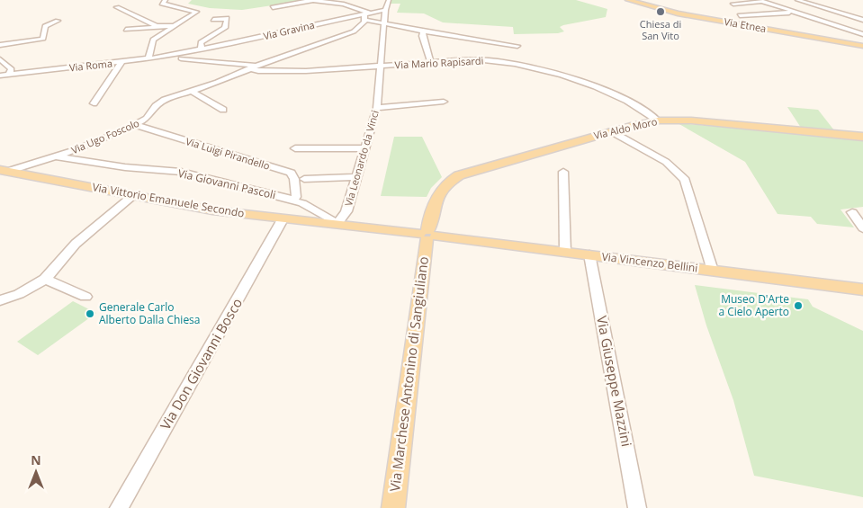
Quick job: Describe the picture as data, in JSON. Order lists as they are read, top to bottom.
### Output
{
  "streets": {
    "main road": [
      "Via Etnea",
      "Via Aldo Moro",
      "Via Vittorio Emanuele Secondo",
      "Via Vincenzo Bellini",
      "Via Marchese Antonino di Sangiuliano"
    ],
    "street": [
      "Via Gravina",
      "Via Mario Rapisardi",
      "Via Roma",
      "Via Ugo Foscolo",
      "Via Luigi Pirandello",
      "Via Leonardo da Vinci",
      "Via Giovanni Pascoli",
      "Via Don Giovanni Bosco",
      "Via Giuseppe Mazzini"
    ]
  },
  "crossings": [
    ["Via Gravina", "Via Mario Rapisardi"],
    ["Via Gravina", "Via Roma"],
    ["Via Gravina", "Via Ugo Foscolo"],
    ["Via Gravina", "Via Leonardo da Vinci"],
    ["Via Mario Rapisardi", "Via Roma"],
    ["Via Mario Rapisardi", "Via Aldo Moro"],
    ["Via Mario Rapisardi", "Via Ugo Foscolo"],
    ["Via Mario Rapisardi", "Via Leonardo da Vinci"],
    ["Via Aldo Moro", "Via Vincenzo Bellini"],
    ["Via Aldo Moro", "Via Marchese Antonino di Sangiuliano"],
    ["Via Ugo Foscolo", "Via Luigi Pirandello"],
    ["Via Ugo Foscolo", "Via Giovanni Pascoli"],
    ["Via Ugo Foscolo", "Via Vittorio Emanuele Secondo"],
    ["Via Luigi Pirandello", "Via Giovanni Pascoli"],
    ["Via Leonardo da Vinci", "Via Giovanni Pascoli"],
    ["Via Leonardo da Vinci", "Via Vittorio Emanuele Secondo"],
    ["Via Leonardo da Vinci", "Via Vincenzo Bellini"],
    ["Via Giovanni Pascoli", "Via Vittorio Emanuele Secondo"],
    ["Via Giovanni Pascoli", "Via Vincenzo Bellini"],
    ["Via Vittorio Emanuele Secondo", "Via Vincenzo Bellini"],
    ["Via Vittorio Emanuele Secondo", "Via Don Giovanni Bosco"],
    ["Via Vincenzo Bellini", "Via Marchese Antonino di Sangiuliano"],
    ["Via Vincenzo Bellini", "Via Giuseppe Mazzini"]
  ],
  "places": ["Chiesa di San Vito", "Museo D'Arte a Cielo Aperto", "Generale Carlo Alberto Dalla Chiesa"],
  "north": "top"
}
